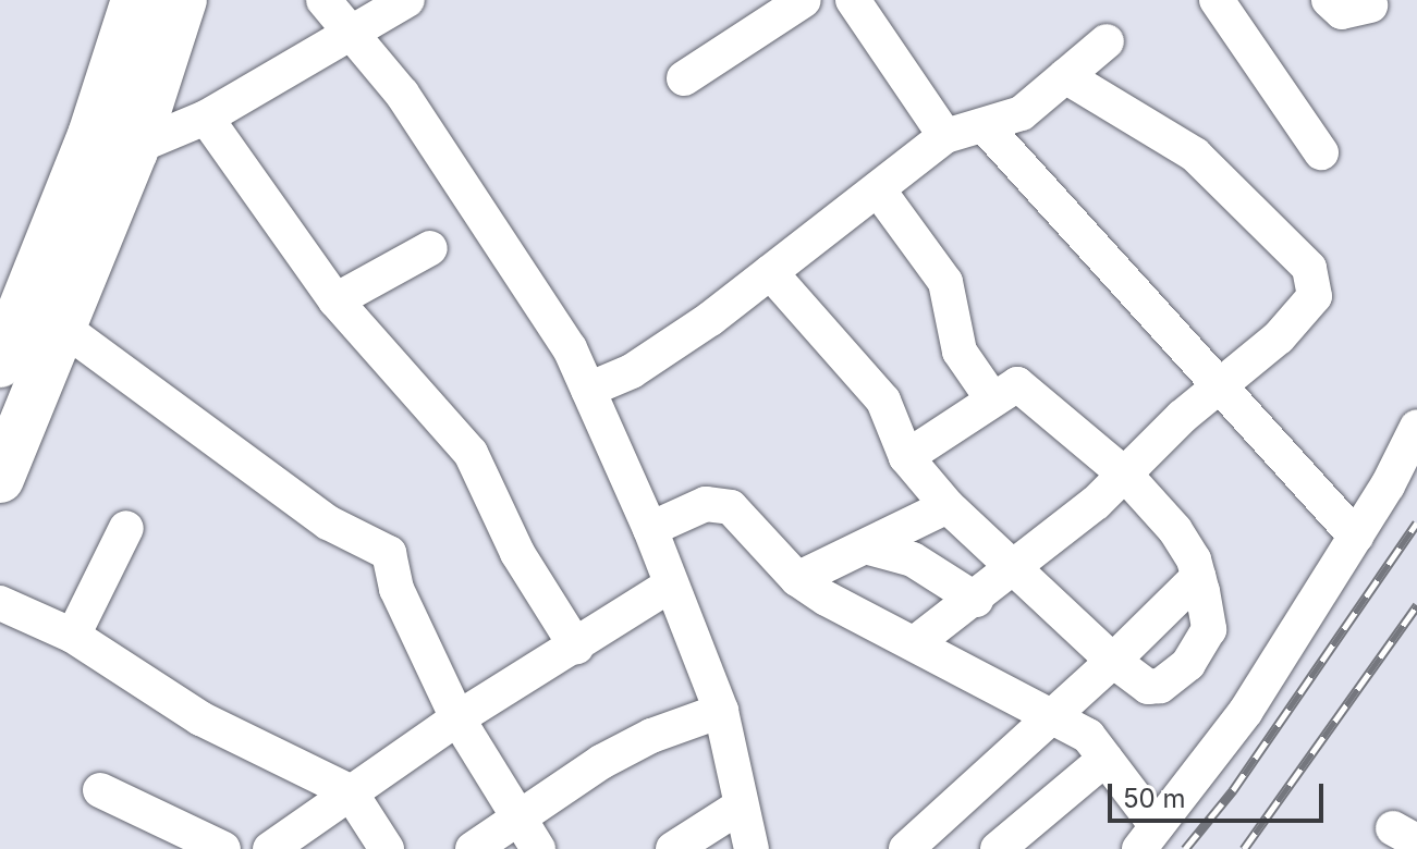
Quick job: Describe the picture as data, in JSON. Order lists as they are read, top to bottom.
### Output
{
  "scale_bar": "50 m"
}
